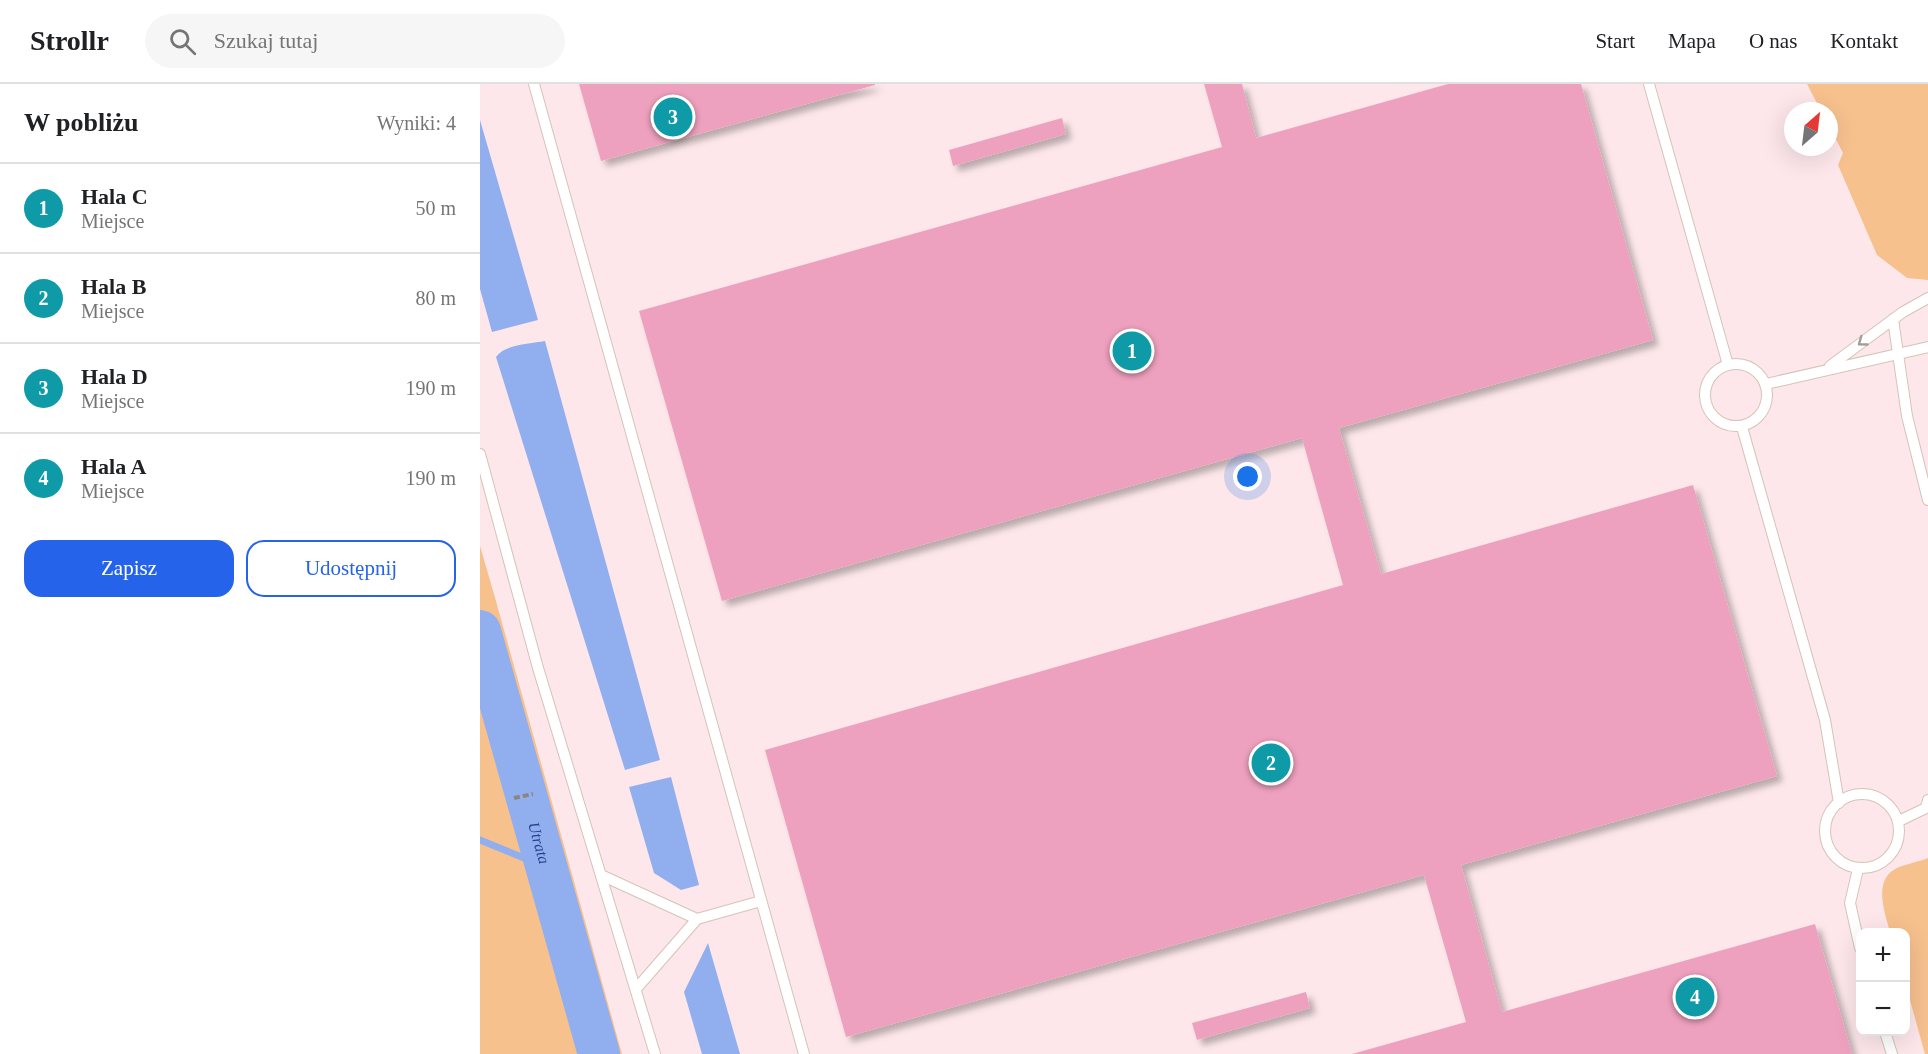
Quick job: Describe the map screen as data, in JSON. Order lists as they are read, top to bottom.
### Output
{
  "water": ["Utrata"],
  "north": "top right",
  "page": {
    "header": "Strollr",
    "search": "Szukaj tutaj",
    "nav": [
      "Start",
      "Mapa",
      "O nas",
      "Kontakt"
    ],
    "heading": ["W pobliżu", "Wyniki: 4"],
    "pins": [
      "3",
      "1",
      "2",
      "4"
    ],
    "list": [
      {
        "mark": "1",
        "name": "Hala C",
        "note": "Miejsce",
        "value": "50 m"
      },
      {
        "mark": "2",
        "name": "Hala B",
        "note": "Miejsce",
        "value": "80 m"
      },
      {
        "mark": "3",
        "name": "Hala D",
        "note": "Miejsce",
        "value": "190 m"
      },
      {
        "mark": "4",
        "name": "Hala A",
        "note": "Miejsce",
        "value": "190 m"
      }
    ],
    "buttons": ["Zapisz", "Udostępnij"],
    "map_buttons": ["+", "−"]
  }
}
